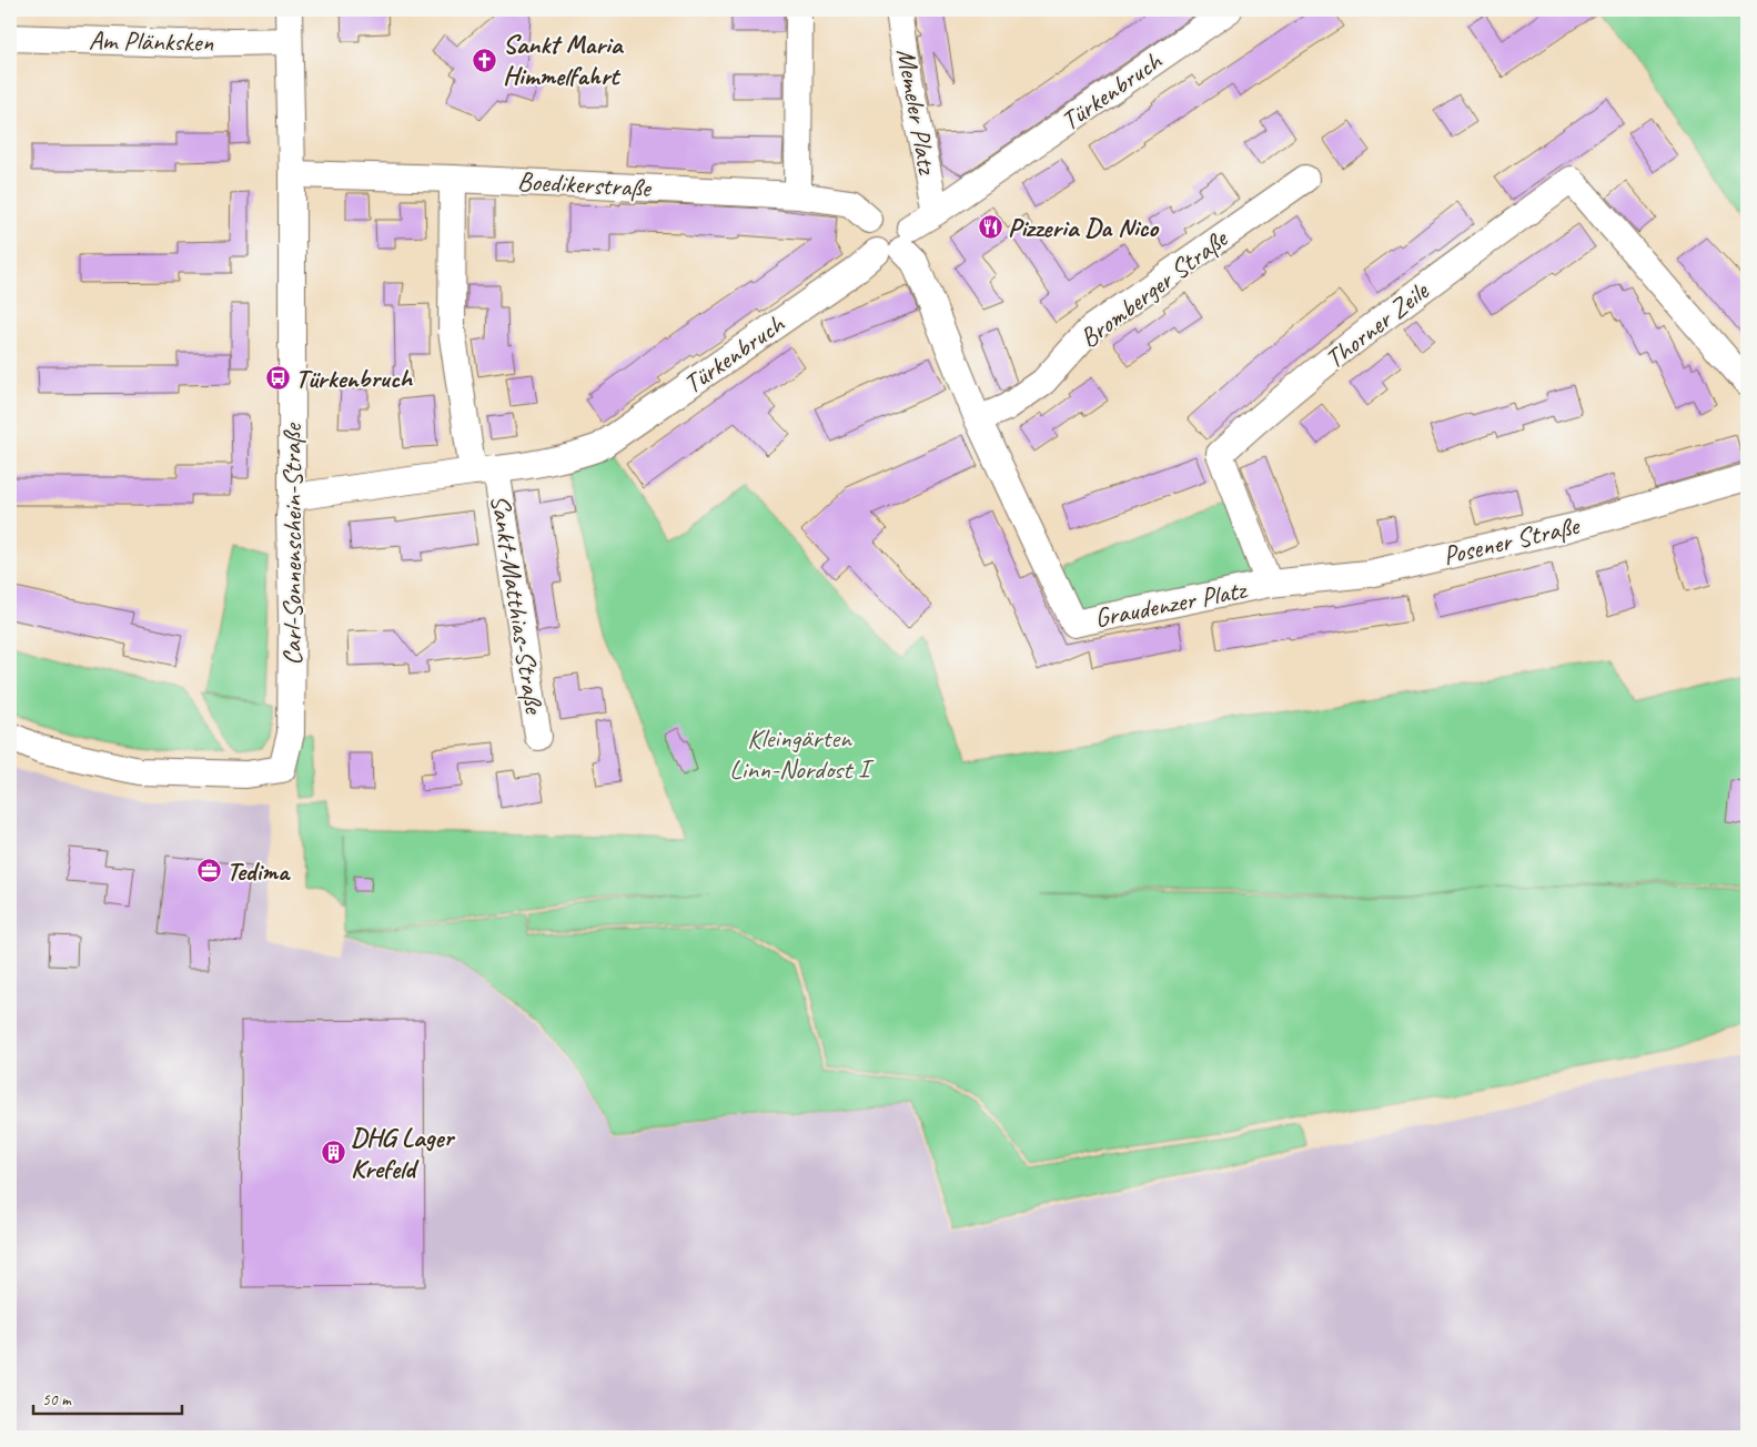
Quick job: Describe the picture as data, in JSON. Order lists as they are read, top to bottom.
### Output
{
  "streets": {
    "street": [
      "Am Plänksken",
      "Türkenbruch",
      "Memeler Platz",
      "Boedikerstraße",
      "Bromberger Straße",
      "Thorner Zeile",
      "Posener Straße",
      "Carl-Sonnenschein-Straße",
      "Sankt-Matthias-Straße",
      "Graudenzer Platz"
    ]
  },
  "crossings": [
    ["Am Plänksken", "Carl-Sonnenschein-Straße"],
    ["Türkenbruch", "Memeler Platz"],
    ["Türkenbruch", "Boedikerstraße"],
    ["Türkenbruch", "Carl-Sonnenschein-Straße"],
    ["Türkenbruch", "Sankt-Matthias-Straße"],
    ["Boedikerstraße", "Carl-Sonnenschein-Straße"],
    ["Boedikerstraße", "Sankt-Matthias-Straße"],
    ["Bromberger Straße", "Graudenzer Platz"],
    ["Thorner Zeile", "Graudenzer Platz"],
    ["Posener Straße", "Graudenzer Platz"]
  ],
  "parks": ["Kleingärten Linn-Nordost I"],
  "places": {
    "church": ["Sankt Maria Himmelfahrt"],
    "restaurant": ["Pizzeria Da Nico"],
    "bus stop": ["Türkenbruch"],
    "office": ["Tedima"],
    "building": ["DHG Lager Krefeld"]
  },
  "scale_bar": "50 m"
}
